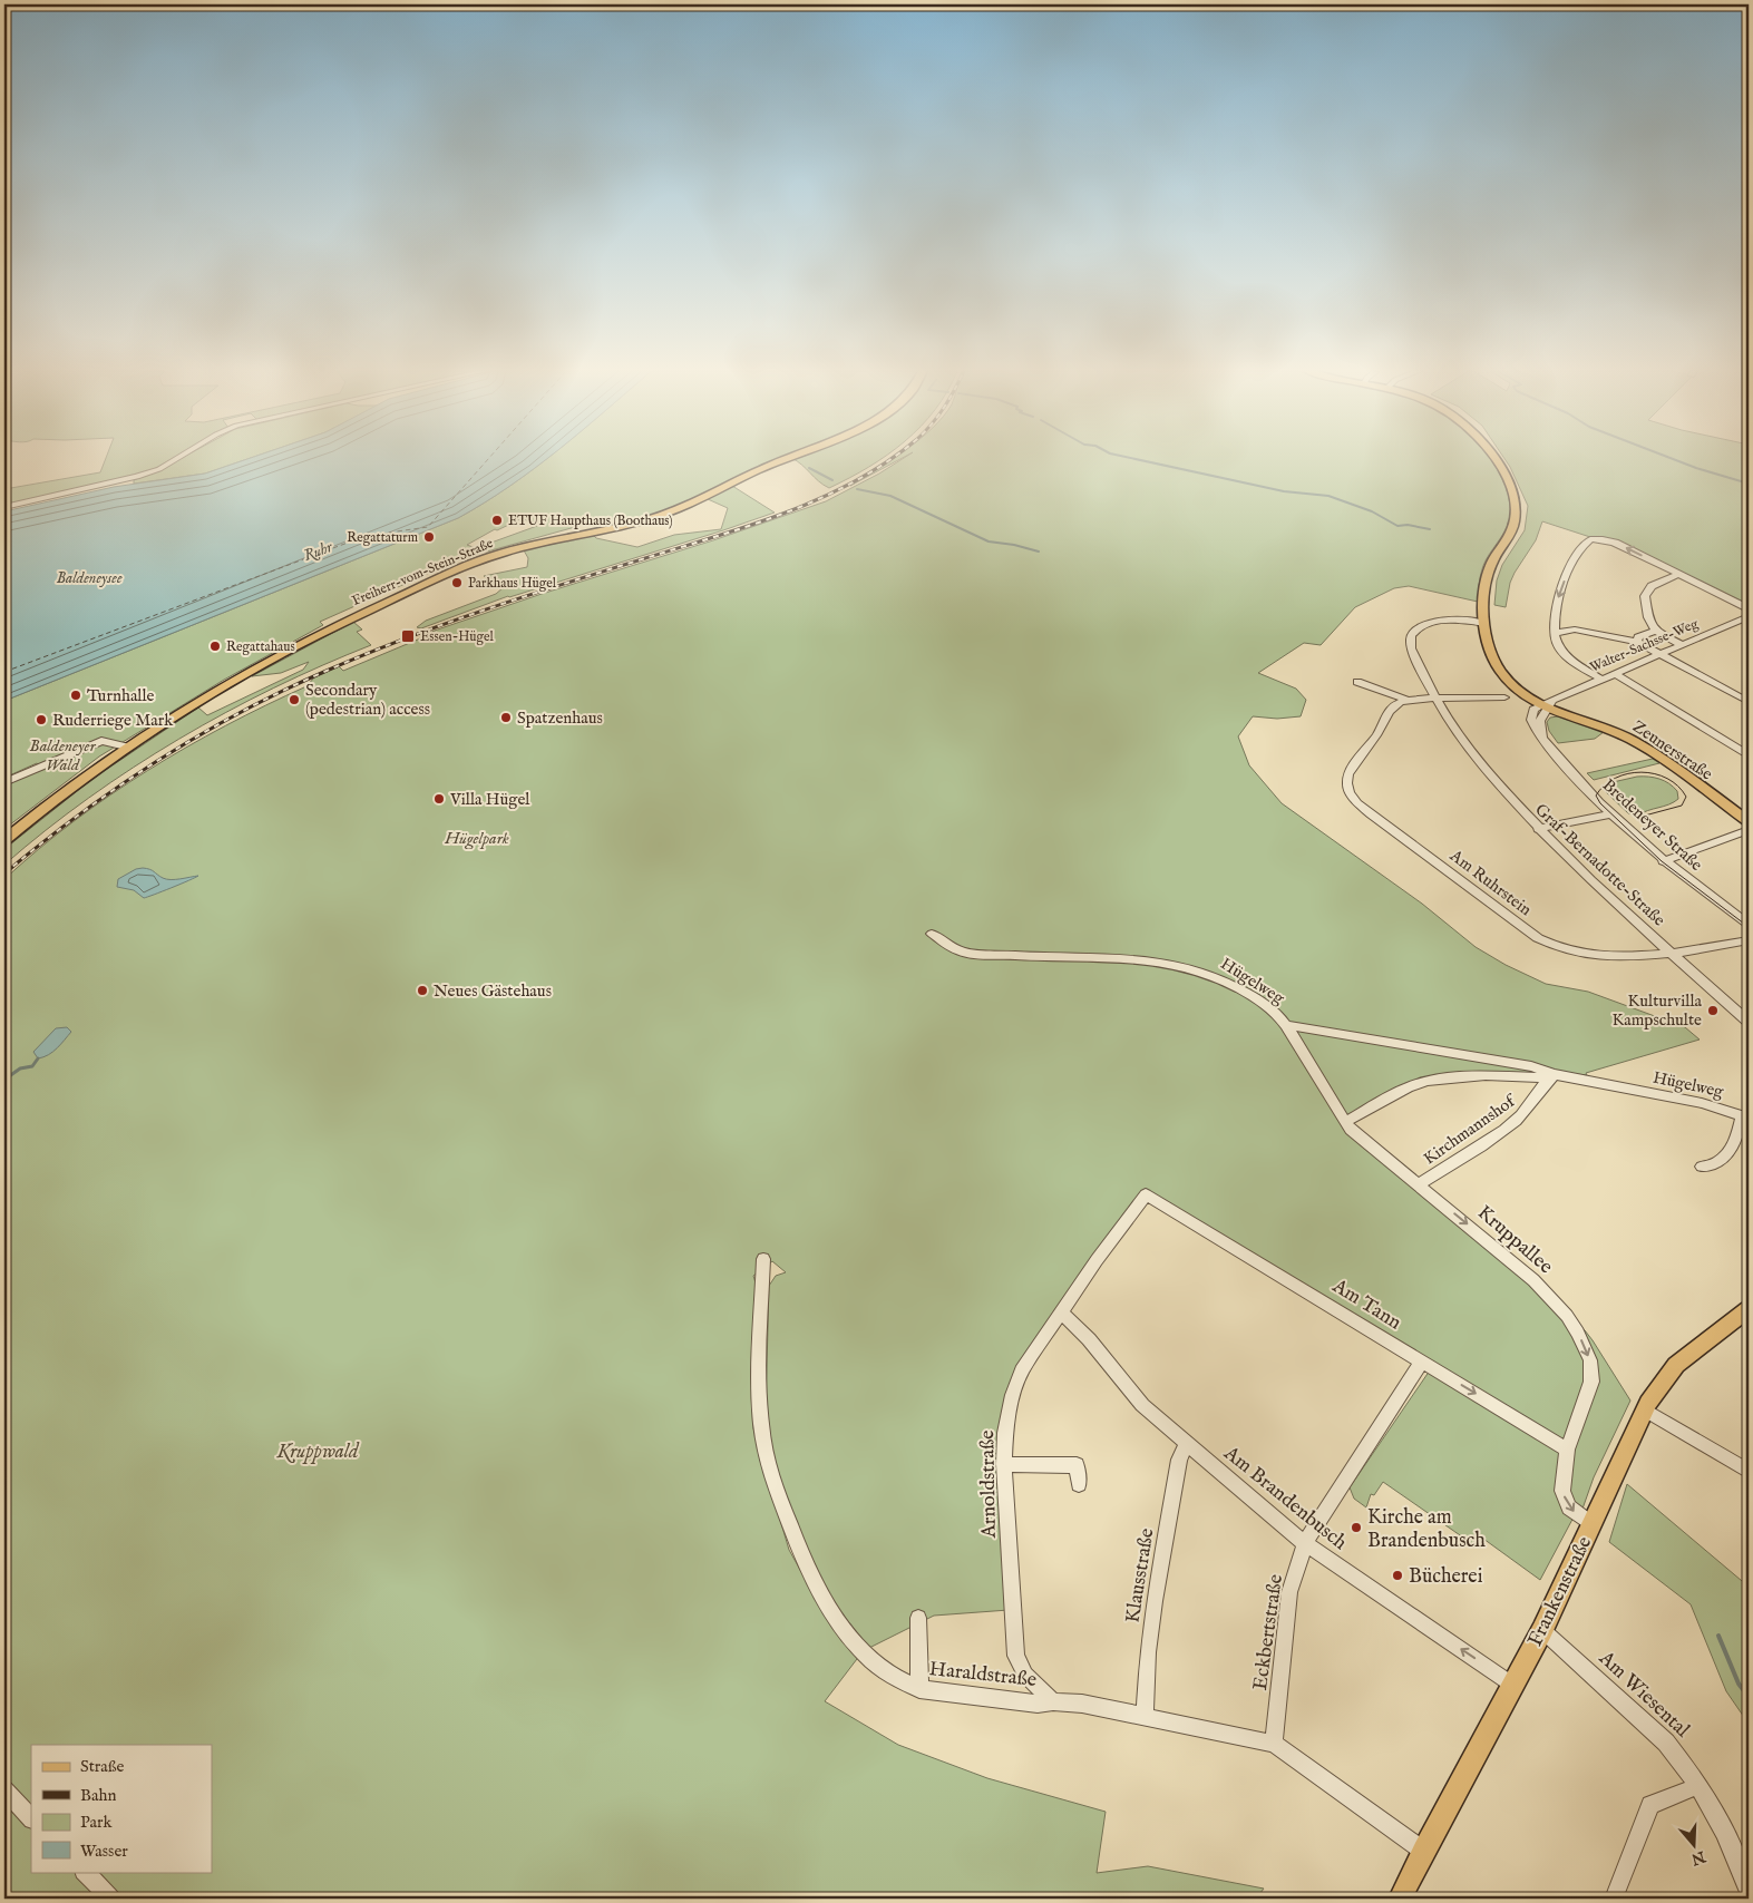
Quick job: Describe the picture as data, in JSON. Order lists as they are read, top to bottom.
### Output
{
  "streets": {
    "main road": ["Freiherr-vom-Stein-Straße", "Zeunerstraße", "Frankenstraße"],
    "street": [
      "Walter-Sachsse-Weg",
      "Bredeneyer Straße",
      "Graf-Bernadotte-Straße",
      "Am Ruhrstein",
      "Hügelweg",
      "Kirchmannshof",
      "Kruppallee",
      "Am Tann",
      "Arnoldstraße",
      "Am Brandenbusch",
      "Klausstraße",
      "Eckbertstraße",
      "Haraldstraße",
      "Am Wiesental"
    ]
  },
  "crossings": [
    ["Walter-Sachsse-Weg", "Zeunerstraße"],
    ["Walter-Sachsse-Weg", "Bredeneyer Straße"],
    ["Zeunerstraße", "Bredeneyer Straße"],
    ["Graf-Bernadotte-Straße", "Am Ruhrstein"],
    ["Hügelweg", "Kirchmannshof"],
    ["Hügelweg", "Kruppallee"],
    ["Kirchmannshof", "Kruppallee"],
    ["Kruppallee", "Am Tann"],
    ["Kruppallee", "Frankenstraße"],
    ["Am Tann", "Arnoldstraße"],
    ["Am Tann", "Eckbertstraße"],
    ["Arnoldstraße", "Am Brandenbusch"],
    ["Arnoldstraße", "Haraldstraße"],
    ["Am Brandenbusch", "Klausstraße"],
    ["Am Brandenbusch", "Frankenstraße"],
    ["Am Brandenbusch", "Eckbertstraße"],
    ["Klausstraße", "Haraldstraße"],
    ["Frankenstraße", "Haraldstraße"],
    ["Frankenstraße", "Am Wiesental"],
    ["Eckbertstraße", "Haraldstraße"]
  ],
  "one_way": ["Kruppallee", "Am Brandenbusch"],
  "water": ["Ruhr", "Baldeneysee"],
  "parks": ["Baldeneyer Wald", "Hügelpark", "Kruppwald"],
  "places": {
    "other": [
      "ETUF Haupthaus (Boothaus)",
      "Regattaturm",
      "Parkhaus Hügel",
      "Regattahaus",
      "Turnhalle",
      "Secondary (pedestrian) access",
      "Spatzenhaus",
      "Ruderriege Mark",
      "Villa Hügel",
      "Neues Gästehaus",
      "Kulturvilla Kampschulte",
      "Kirche am Brandenbusch",
      "Bücherei"
    ],
    "transit": ["Essen-Hügel"]
  },
  "legend": [
    "Straße",
    "Bahn",
    "Park",
    "Wasser"
  ],
  "north": "bottom"
}
